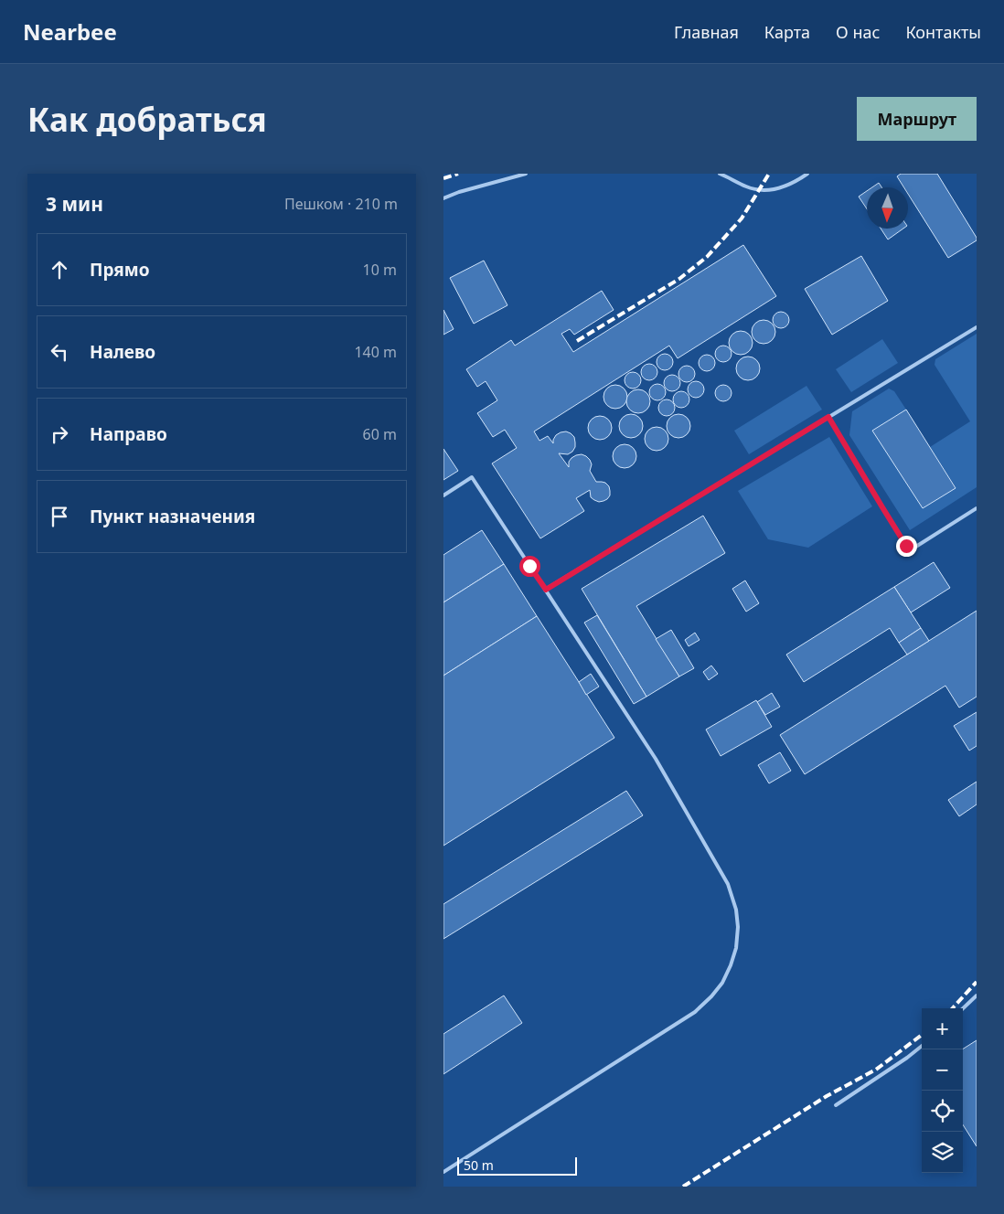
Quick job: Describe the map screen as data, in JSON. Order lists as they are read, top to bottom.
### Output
{
  "scale_bar": "50 m",
  "north": "bottom",
  "page": {
    "header": "Nearbee",
    "nav": [
      "Главная",
      "Карта",
      "О нас",
      "Контакты"
    ],
    "buttons": "Маршрут",
    "title": "Как добраться",
    "heading": ["3 мин", "Пешком · 210 m"],
    "list": [
      ["Прямо", "10 m"],
      ["Налево", "140 m"],
      ["Направо", "60 m"],
      "Пункт назначения"
    ],
    "map_buttons": ["+", "−"],
    "scale": "50 m"
  }
}
